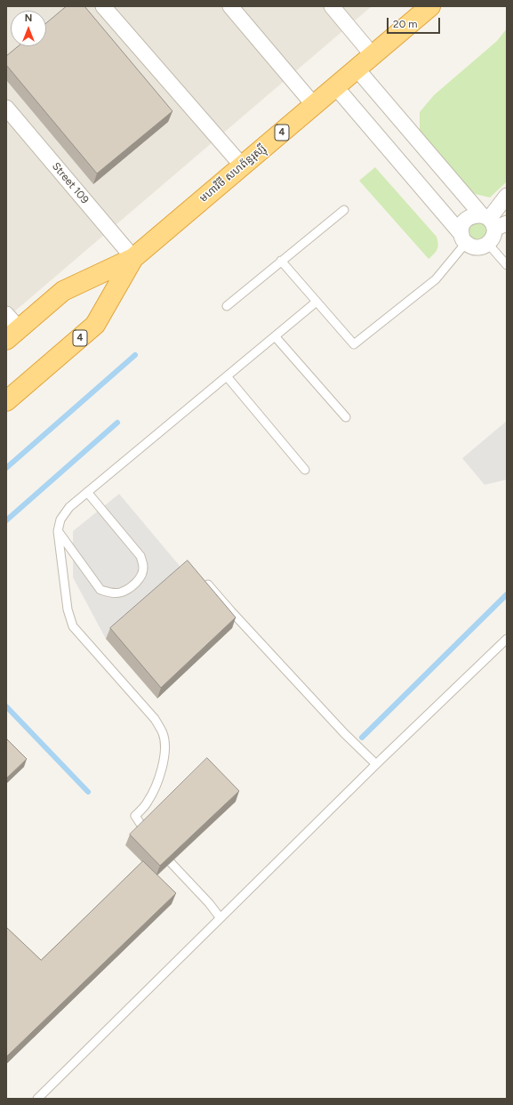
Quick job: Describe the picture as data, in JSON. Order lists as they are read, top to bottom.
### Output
{
  "streets": {
    "highway": ["4", "មហាវិថី សហព័ន្ធរុស្ស៊ី"],
    "street": ["Street 109"]
  },
  "crossings": [
    ["មហាវិថី សហព័ន្ធរុស្ស៊ី", "Street 109"]
  ],
  "scale_bar": "20 m",
  "north": "top"
}
